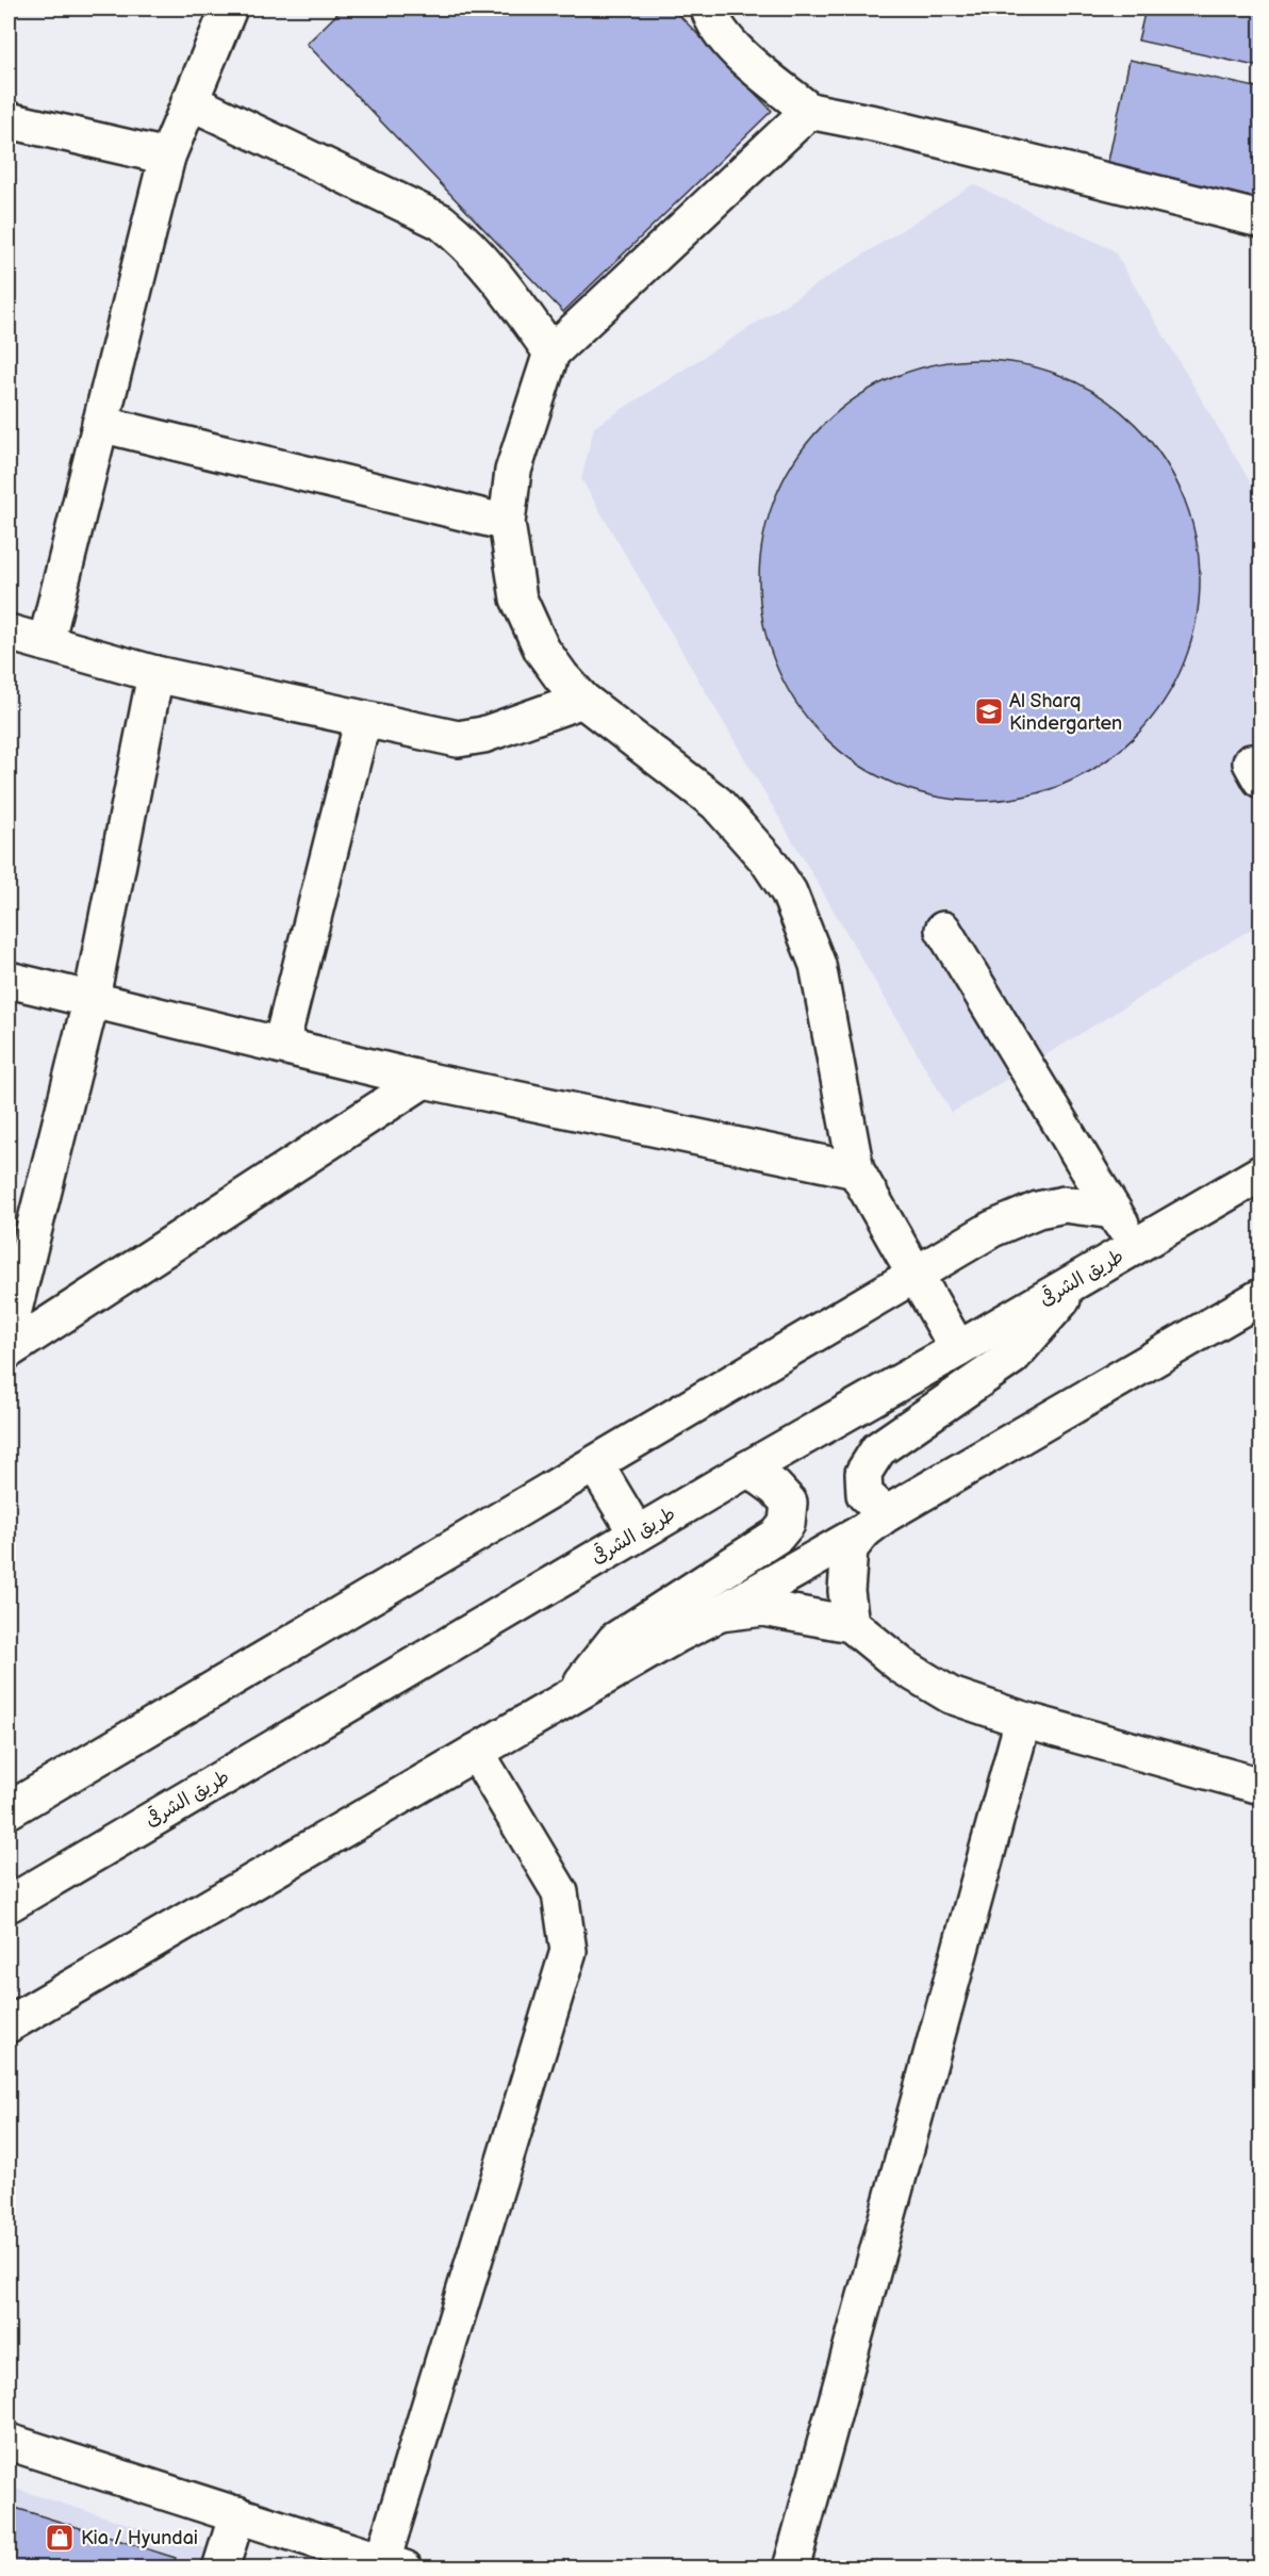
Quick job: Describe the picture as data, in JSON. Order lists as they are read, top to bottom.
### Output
{
  "streets": {
    "street": ["طريق الشرقى"]
  },
  "places": {
    "school or university": ["Al Sharq Kindergarten"],
    "shop": ["Kia / Hyundai"]
  }
}
